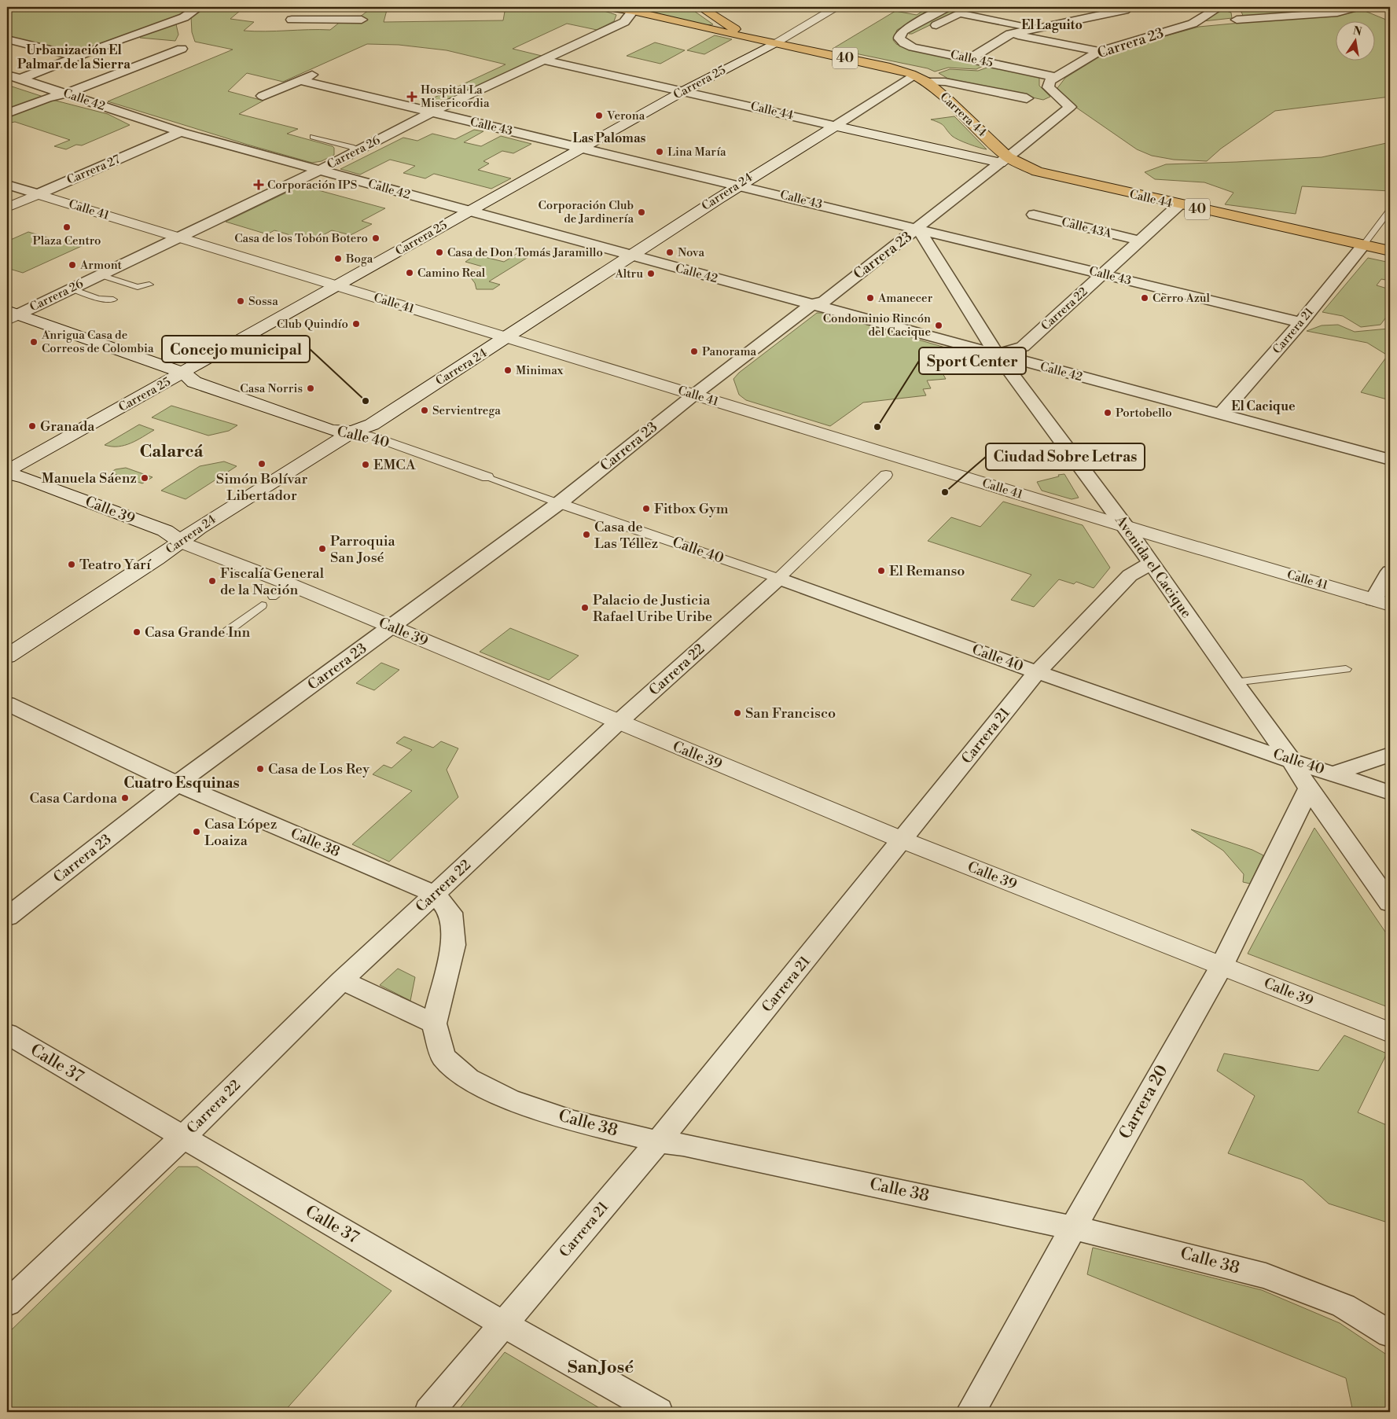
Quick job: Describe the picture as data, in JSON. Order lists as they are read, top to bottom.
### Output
{
  "streets": {
    "highway": ["40", "Calle 44", "Carrera 44"],
    "main road": [
      "Carrera 25",
      "Carrera 27",
      "Carrera 24",
      "Calle 41",
      "Calle 40",
      "Calle 39"
    ],
    "street": [
      "Carrera 23",
      "Calle 45",
      "Calle 42",
      "Calle 43",
      "Carrera 26",
      "Calle 43A",
      "Carrera 22",
      "Carrera 21",
      "Avenida el Cacique",
      "Calle 38",
      "Calle 37",
      "Carrera 20"
    ]
  },
  "crossings": [
    ["Carrera 23", "Calle 45"],
    ["Carrera 23", "Calle 42"],
    ["Carrera 23", "Calle 44"],
    ["Carrera 23", "Carrera 44"],
    ["Carrera 23", "Calle 43"],
    ["Carrera 23", "Calle 41"],
    ["Carrera 23", "Calle 40"],
    ["Carrera 23", "Calle 39"],
    ["Carrera 23", "Avenida el Cacique"],
    ["Carrera 23", "Calle 38"],
    ["40", "Carrera 25"],
    ["40", "Carrera 44"],
    ["40", "Carrera 26"],
    ["40", "Carrera 24"],
    ["Calle 45", "Carrera 44"],
    ["Carrera 25", "Calle 42"],
    ["Carrera 25", "Calle 44"],
    ["Carrera 25", "Calle 43"],
    ["Carrera 25", "Calle 41"],
    ["Carrera 25", "Calle 40"],
    ["Carrera 25", "Calle 39"],
    ["Calle 42", "Carrera 26"],
    ["Calle 42", "Carrera 27"],
    ["Calle 42", "Carrera 24"],
    ["Calle 42", "Carrera 22"],
    ["Calle 42", "Carrera 21"],
    ["Calle 42", "Avenida el Cacique"],
    ["Calle 44", "Carrera 44"],
    ["Calle 44", "Carrera 26"],
    ["Calle 44", "Carrera 24"],
    ["Calle 44", "Carrera 22"],
    ["Calle 44", "Carrera 21"],
    ["Carrera 44", "Carrera 24"],
    ["Calle 43", "Carrera 26"],
    ["Calle 43", "Carrera 24"],
    ["Calle 43", "Carrera 22"],
    ["Calle 43", "Carrera 21"],
    ["Calle 43", "Avenida el Cacique"],
    ["Carrera 26", "Calle 41"],
    ["Carrera 26", "Calle 40"],
    ["Carrera 27", "Calle 41"],
    ["Carrera 24", "Calle 41"],
    ["Carrera 24", "Calle 40"],
    ["Carrera 24", "Calle 39"],
    ["Calle 41", "Avenida el Cacique"],
    ["Calle 43A", "Carrera 22"],
    ["Carrera 22", "Calle 40"],
    ["Carrera 22", "Calle 39"],
    ["Carrera 22", "Avenida el Cacique"],
    ["Carrera 22", "Calle 38"],
    ["Carrera 22", "Calle 37"],
    ["Carrera 21", "Calle 40"],
    ["Carrera 21", "Calle 39"],
    ["Carrera 21", "Avenida el Cacique"],
    ["Carrera 21", "Calle 38"],
    ["Carrera 21", "Calle 37"],
    ["Calle 40", "Avenida el Cacique"],
    ["Calle 39", "Carrera 20"],
    ["Avenida el Cacique", "Carrera 20"],
    ["Calle 38", "Carrera 20"]
  ],
  "districts": [
    "El Laguito",
    "Urbanización El Palmar de la Sierra",
    "Las Palomas",
    "El Cacique",
    "Calarcá",
    "Cuatro Esquinas",
    "San José"
  ],
  "places": {
    "health": ["Hospital La Misericordia", "Corporación IPS"],
    "other": [
      "Verona",
      "Lina María",
      "Corporación Club de Jardinería",
      "Plaza Centro",
      "Casa de los Tobón Botero",
      "Casa de Don Tomás Jaramillo",
      "Nova",
      "Boga",
      "Armont",
      "Camino Real",
      "Altru",
      "Amanecer",
      "Cerro Azul",
      "Sossa",
      "Club Quindío",
      "Condominio Rincón del Cacique",
      "Anrigua Casa de Correos de Colombia",
      "Panorama",
      "Minimax",
      "Casa Norris",
      "Concejo municipal",
      "Servientrega",
      "Portobello",
      "Granada",
      "Sport Center",
      "Simón Bolívar Libertador",
      "EMCA",
      "Manuela Sáenz",
      "Ciudad Sobre Letras",
      "Fitbox Gym",
      "Casa de Las Téllez",
      "Parroquia San José",
      "Teatro Yarí",
      "El Remanso",
      "Fiscalía General de la Nación",
      "Palacio de Justicia Rafael Uribe Uribe",
      "Casa Grande Inn",
      "San Francisco",
      "Casa de Los Rey",
      "Casa Cardona",
      "Casa López Loaiza"
    ]
  },
  "north": "top"
}
